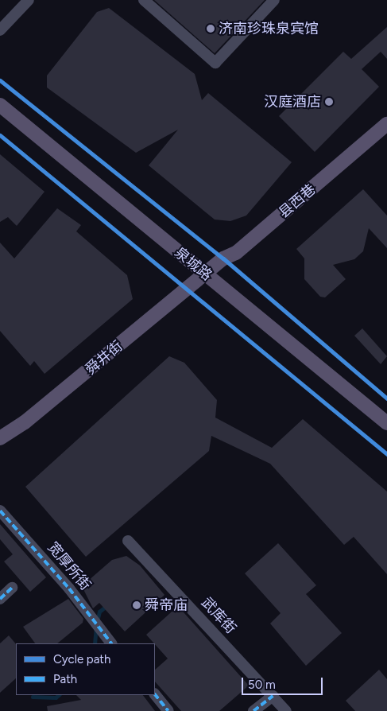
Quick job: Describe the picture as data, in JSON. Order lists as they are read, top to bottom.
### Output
{
  "streets": {
    "main road": ["县西巷", "泉城路", "舜井街"],
    "street": ["宽厚所街", "武库街"]
  },
  "crossings": [
    ["县西巷", "泉城路"],
    ["县西巷", "舜井街"],
    ["泉城路", "舜井街"]
  ],
  "places": ["济南珍珠泉宾馆", "汉庭酒店", "舜帝庙"],
  "legend": ["Cycle path", "Path"],
  "scale_bar": "50 m"
}
